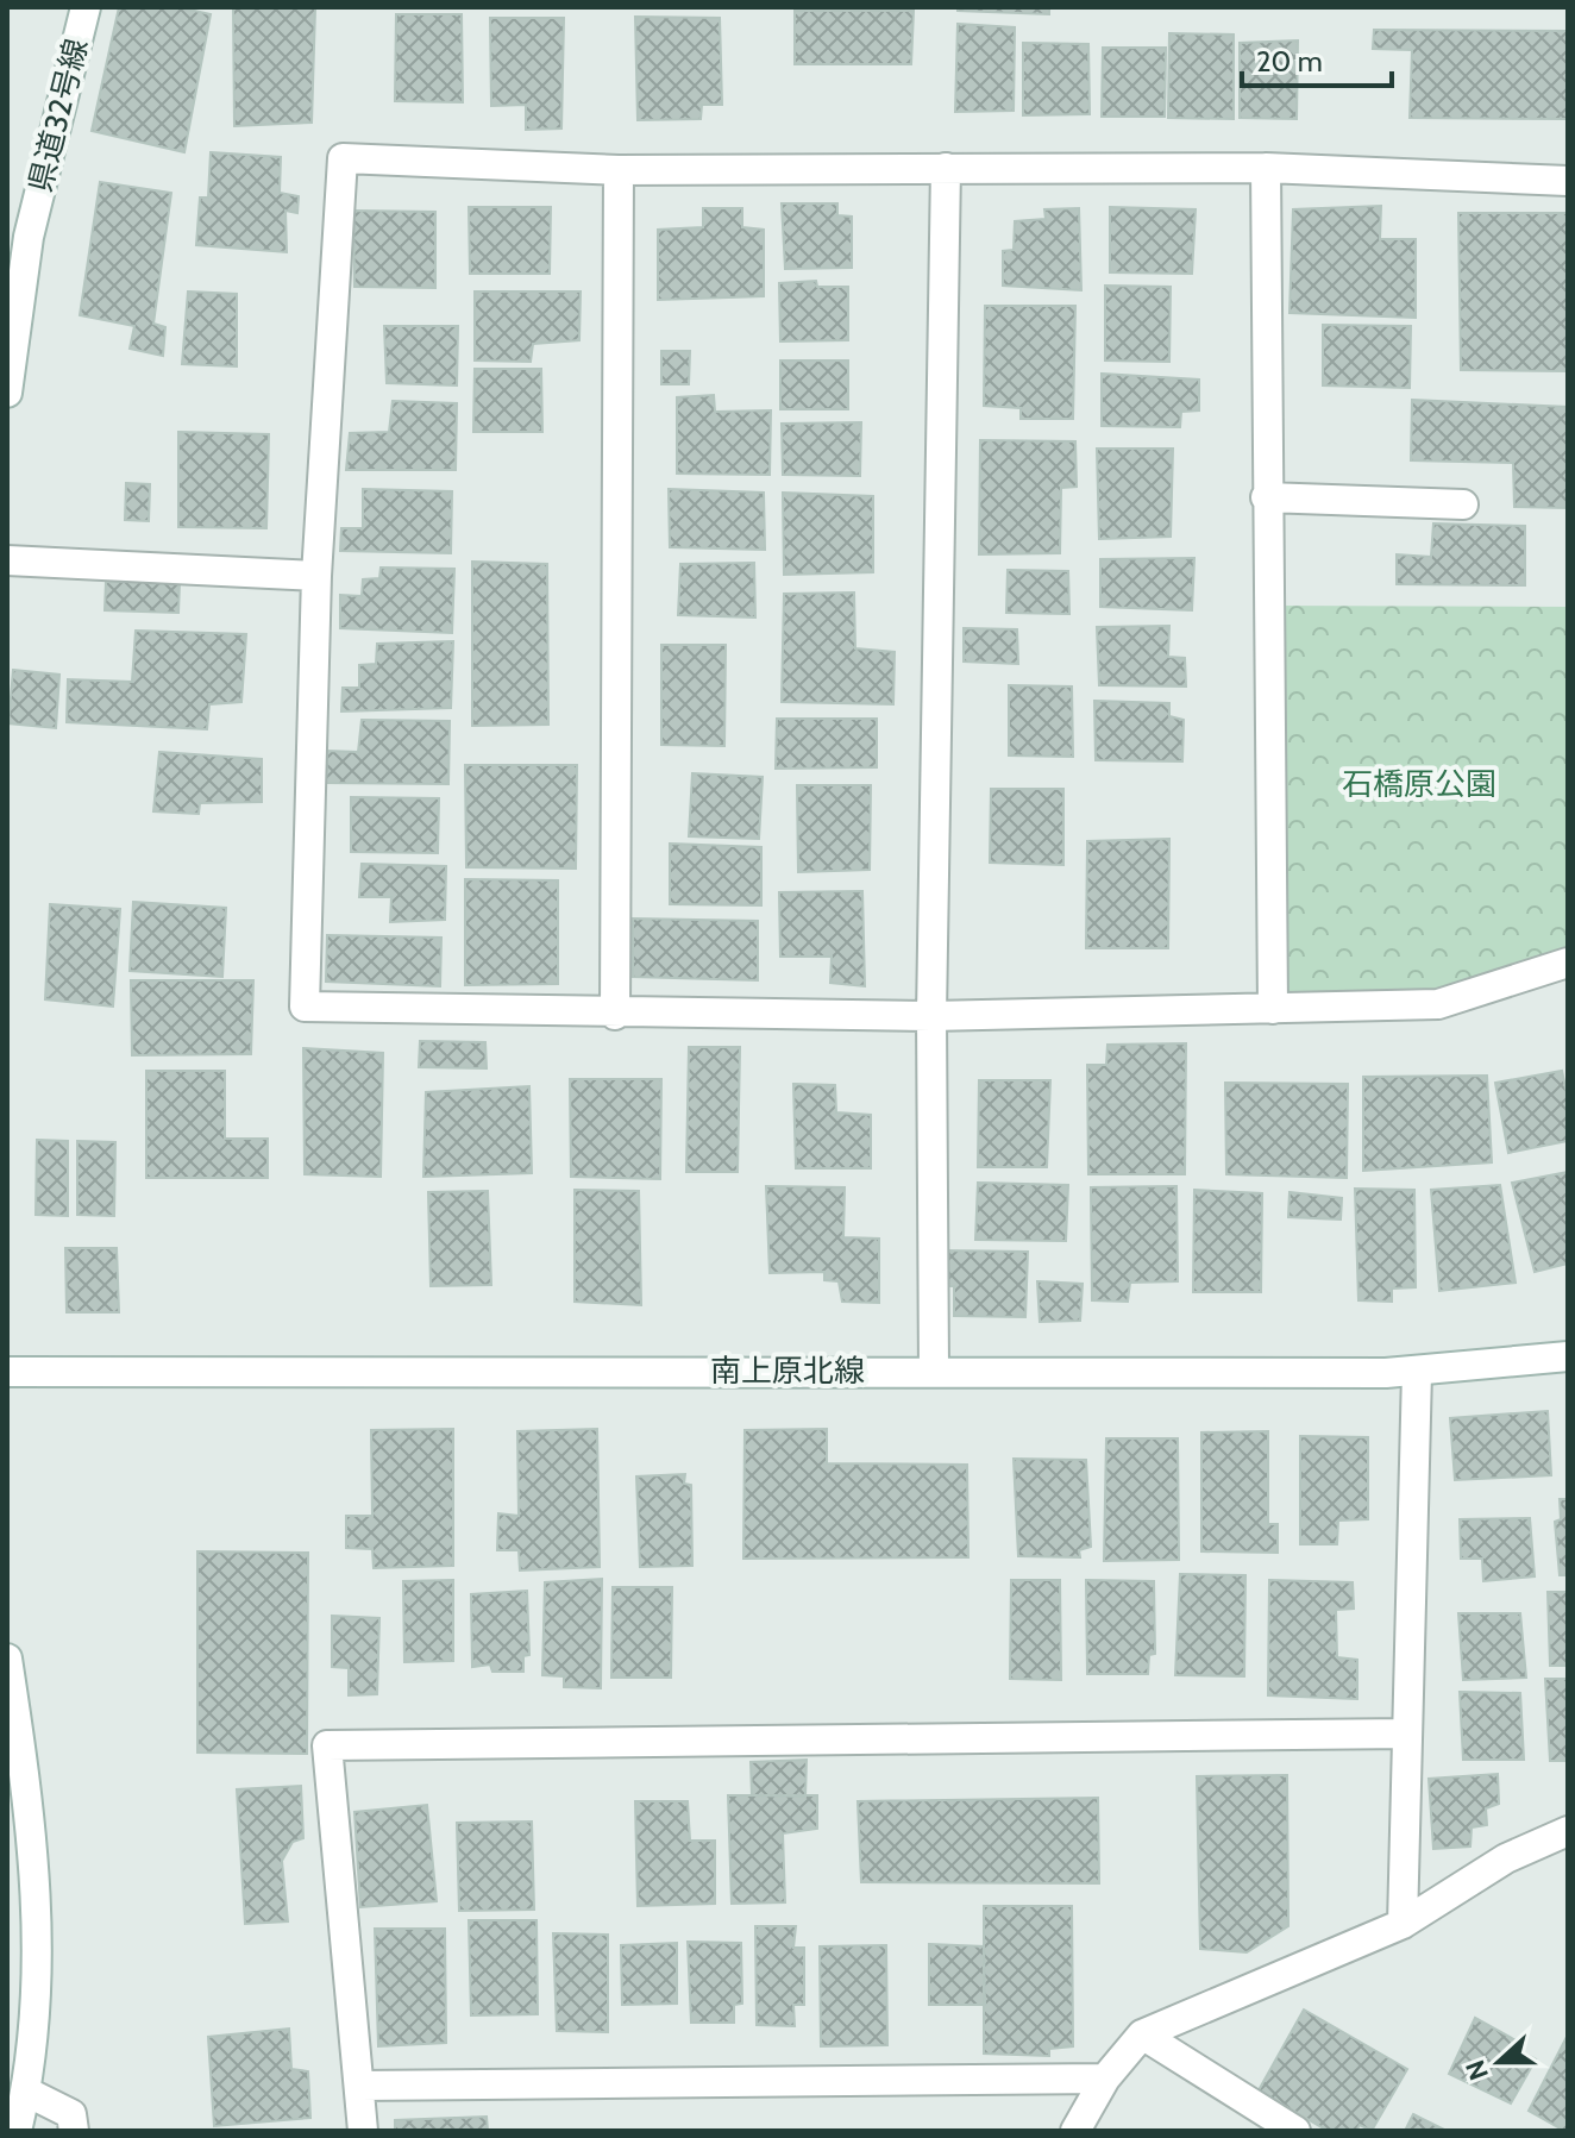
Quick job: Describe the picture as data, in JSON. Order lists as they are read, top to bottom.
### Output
{
  "streets": {
    "street": ["県道32号線", "南上原北線"]
  },
  "parks": ["石橋原公園"],
  "scale_bar": "20 m",
  "north": "left"
}
